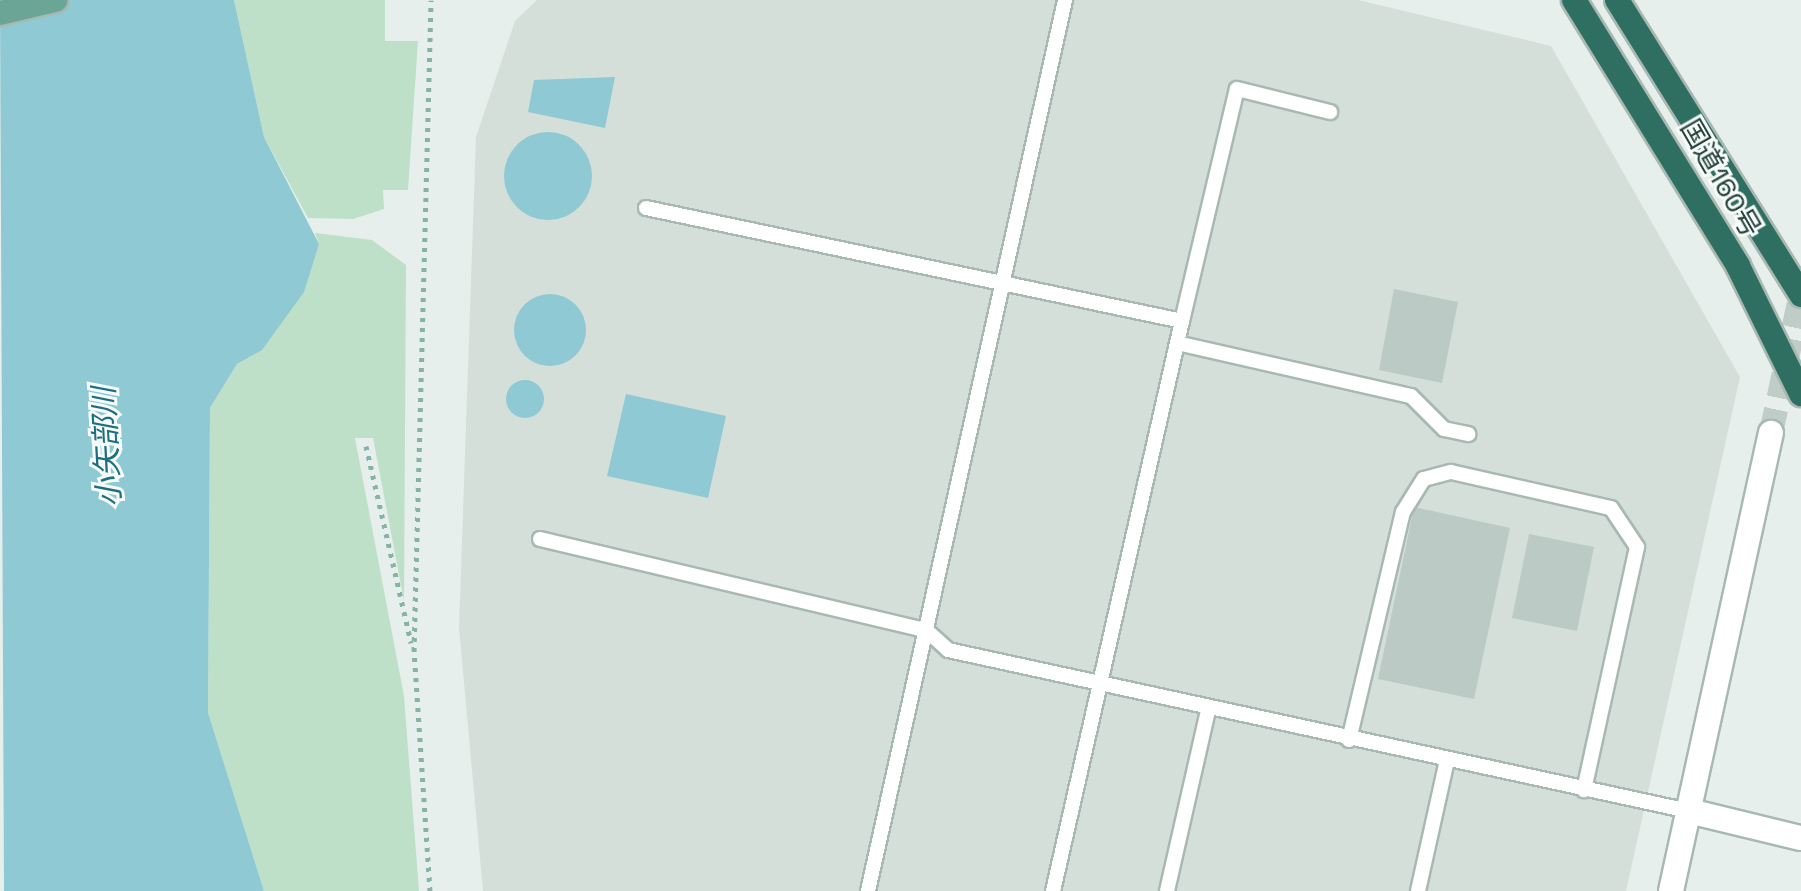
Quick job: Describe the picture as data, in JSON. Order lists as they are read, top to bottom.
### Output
{
  "streets": {
    "highway": ["国道160号"]
  },
  "water": ["小矢部川"]
}
